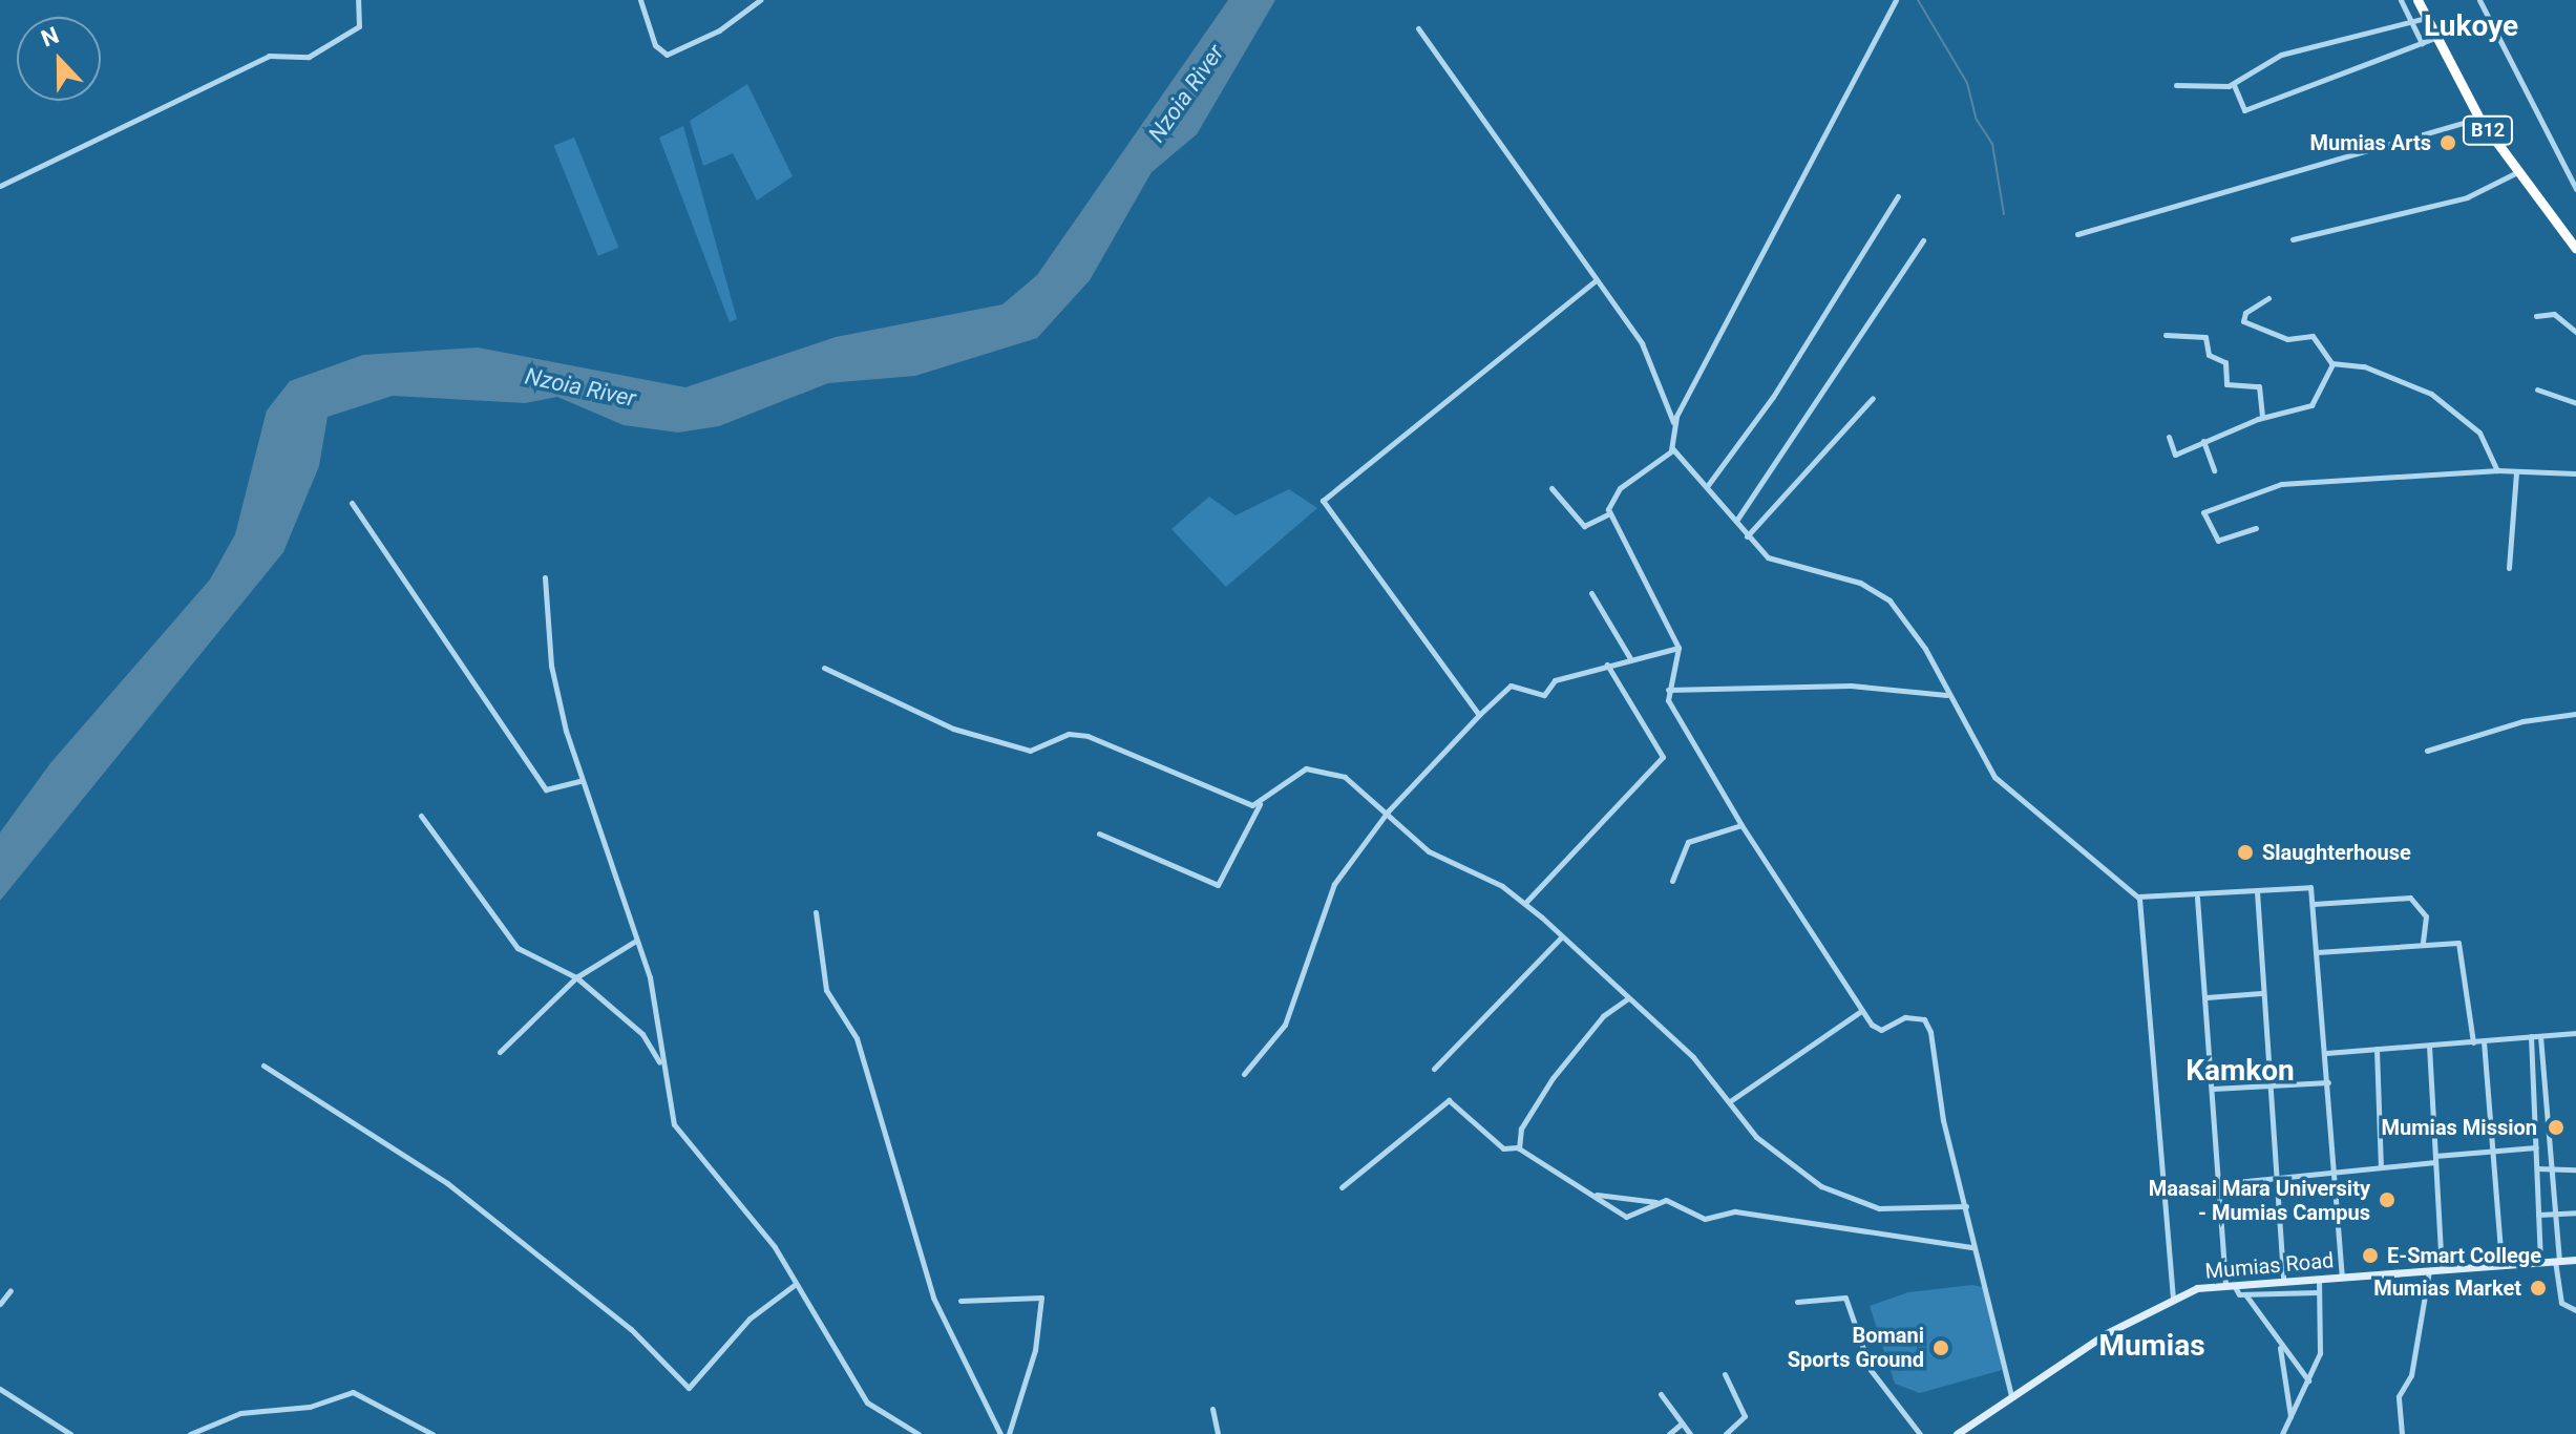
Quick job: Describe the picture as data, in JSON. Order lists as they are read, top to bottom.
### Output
{
  "streets": {
    "highway": ["B12"],
    "street": ["Mumias Road"]
  },
  "districts": ["Lukoye", "Kamkon", "Mumias"],
  "water": ["Nzoia River"],
  "places": [
    "Mumias Arts",
    "Slaughterhouse",
    "Mumias Mission",
    "Maasai Mara University - Mumias Campus",
    "E-Smart College",
    "Mumias Market",
    "Bomani Sports Ground"
  ],
  "north": "top"
}
